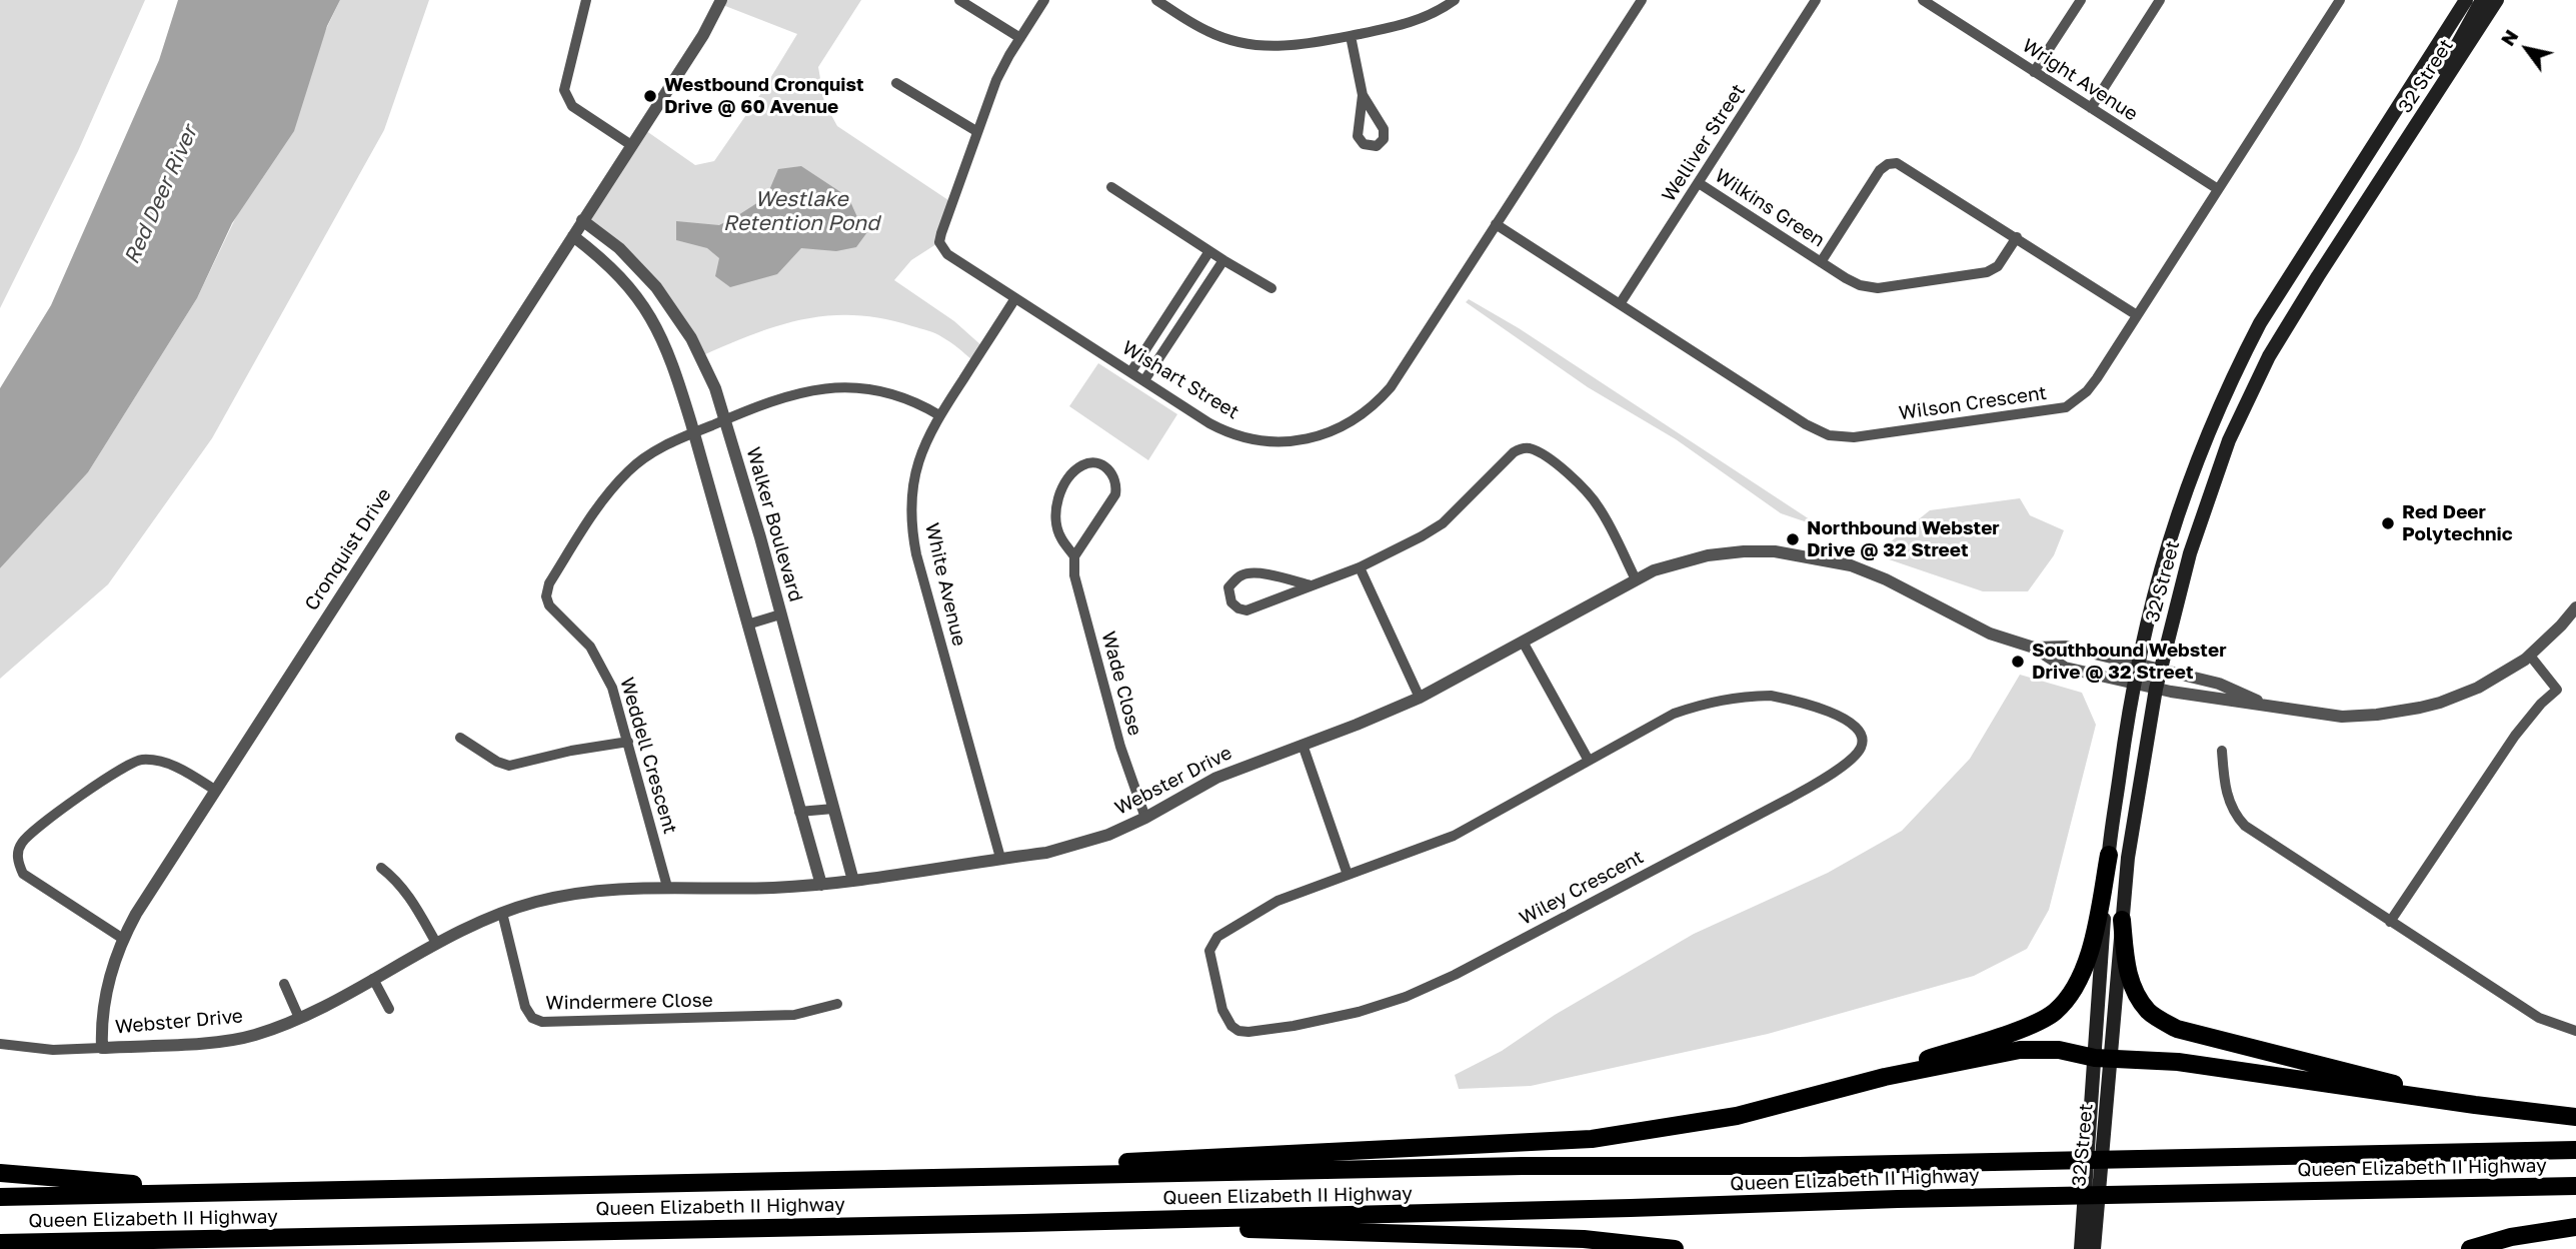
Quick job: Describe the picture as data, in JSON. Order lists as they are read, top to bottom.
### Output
{
  "streets": {
    "highway": ["Queen Elizabeth II Highway"],
    "main road": ["32 Street"],
    "street": [
      "Wright Avenue",
      "Welliver Street",
      "Wilkins Green",
      "Wishart Street",
      "Wilson Crescent",
      "Walker Boulevard",
      "Cronquist Drive",
      "White Avenue",
      "Wade Close",
      "Weddell Crescent",
      "Webster Drive",
      "Wiley Crescent",
      "Windermere Close"
    ]
  },
  "crossings": [
    ["32 Street", "Webster Drive"],
    ["Wright Avenue", "Wilson Crescent"],
    ["Welliver Street", "Wilkins Green"],
    ["Welliver Street", "Wilson Crescent"],
    ["Wilkins Green", "Wilson Crescent"],
    ["Wishart Street", "Wilson Crescent"],
    ["Wishart Street", "White Avenue"],
    ["Walker Boulevard", "Cronquist Drive"],
    ["Walker Boulevard", "Weddell Crescent"],
    ["Walker Boulevard", "Webster Drive"],
    ["Cronquist Drive", "Webster Drive"],
    ["White Avenue", "Weddell Crescent"],
    ["White Avenue", "Webster Drive"],
    ["Wade Close", "Webster Drive"],
    ["Weddell Crescent", "Webster Drive"],
    ["Webster Drive", "Windermere Close"]
  ],
  "water": ["Red Deer River", "Westlake Retention Pond"],
  "places": [
    "Westbound Cronquist Drive @ 60 Avenue",
    "Red Deer Polytechnic",
    "Northbound Webster Drive @ 32 Street",
    "Southbound Webster Drive @ 32 Street"
  ],
  "north": "top left"
}
